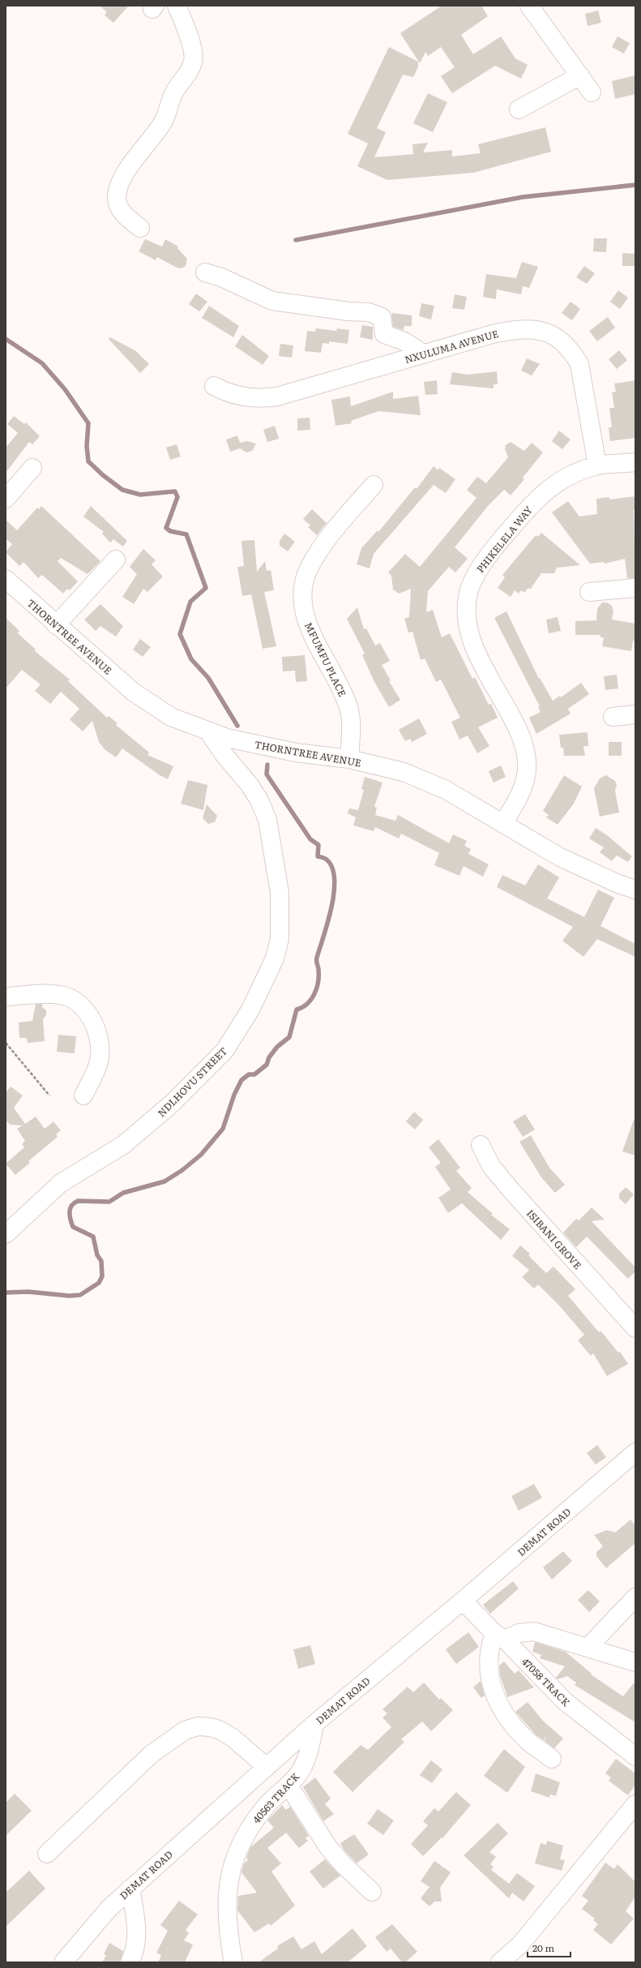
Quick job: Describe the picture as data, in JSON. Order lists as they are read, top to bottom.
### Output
{
  "streets": {
    "street": [
      "NXULUMA AVENUE",
      "PHIKELELA WAY",
      "THORNTREE AVENUE",
      "MFUMFU PLACE",
      "NDLHOVU STREET",
      "ISIBANI GROVE",
      "DEMAT ROAD",
      "47058 TRACK",
      "40563 TRACK"
    ]
  },
  "crossings": [
    ["NXULUMA AVENUE", "PHIKELELA WAY"],
    ["PHIKELELA WAY", "THORNTREE AVENUE"],
    ["THORNTREE AVENUE", "MFUMFU PLACE"],
    ["THORNTREE AVENUE", "NDLHOVU STREET"],
    ["DEMAT ROAD", "47058 TRACK"],
    ["DEMAT ROAD", "40563 TRACK"]
  ],
  "scale_bar": "20 m"
}
